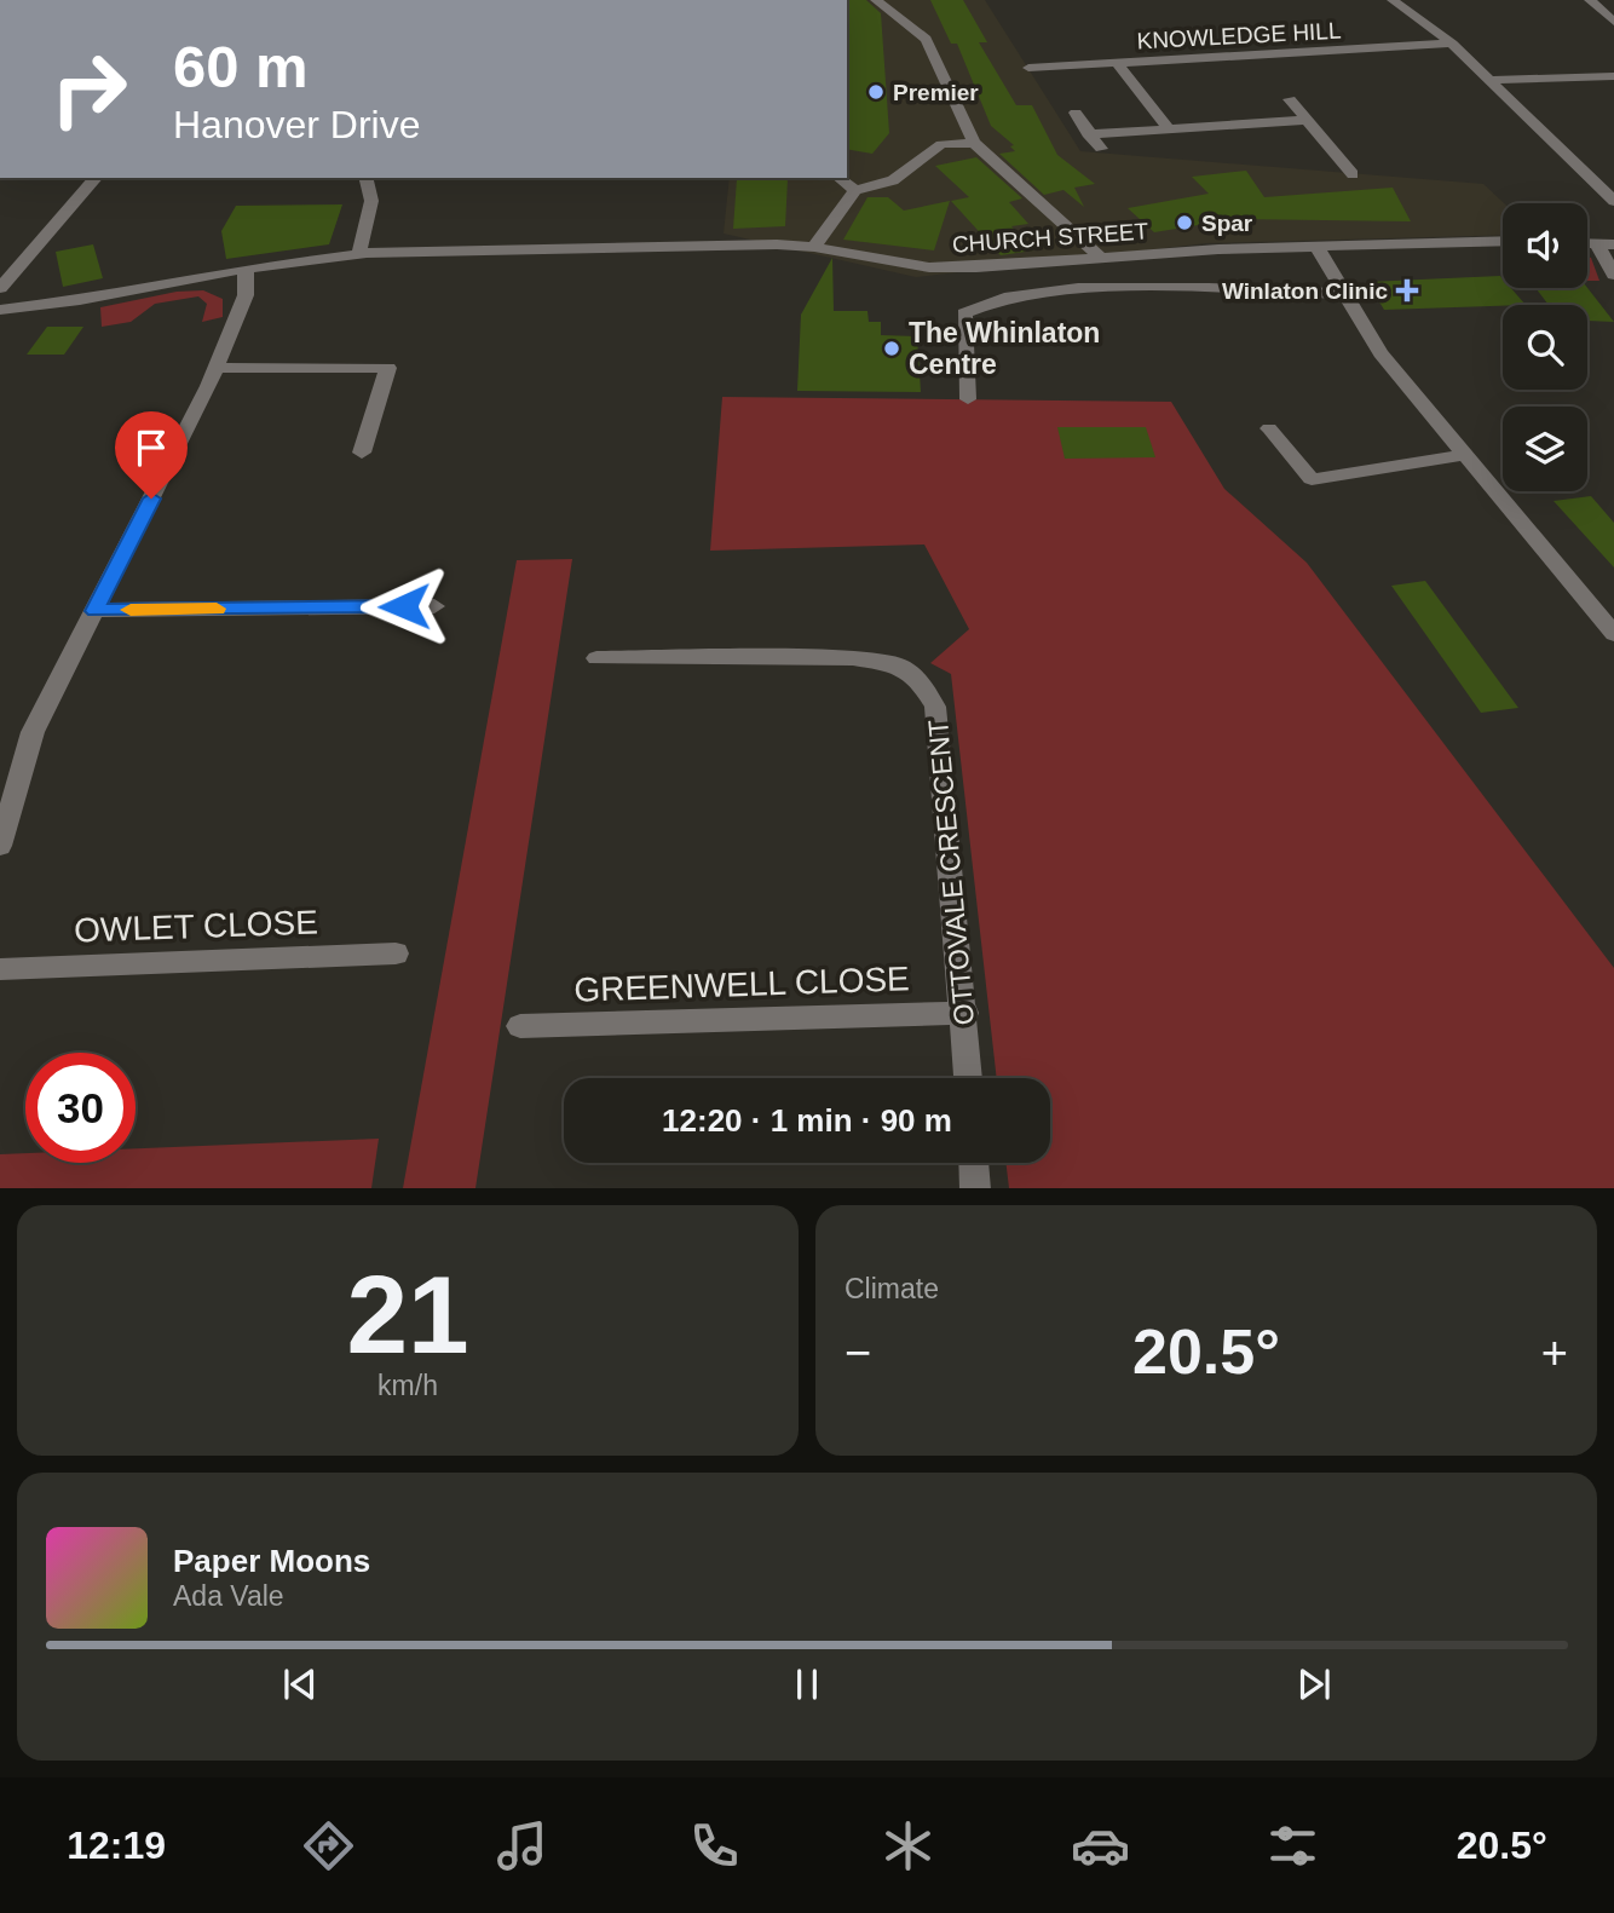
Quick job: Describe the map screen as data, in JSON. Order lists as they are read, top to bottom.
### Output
{
  "streets": {
    "street": [
      "KNOWLEDGE HILL",
      "CHURCH STREET",
      "OTTOVALE CRESCENT",
      "OWLET CLOSE",
      "GREENWELL CLOSE"
    ]
  },
  "crossings": [
    ["OTTOVALE CRESCENT", "GREENWELL CLOSE"]
  ],
  "places": {
    "other": ["Premier", "Spar", "The Whinlaton Centre"],
    "health": ["Winlaton Clinic"]
  },
  "page": {
    "turn": ["60 m", "Hanover Drive"],
    "limit": "30",
    "trip": "12:20 · 1 min · 90 m",
    "tile": [
      ["21", "km/h"],
      "Climate"
    ],
    "heat": ["−", "20.5°", "+"],
    "song": ["Paper Moons", "Ada Vale"],
    "tabs": ["12:19", "20.5°"]
  }
}
